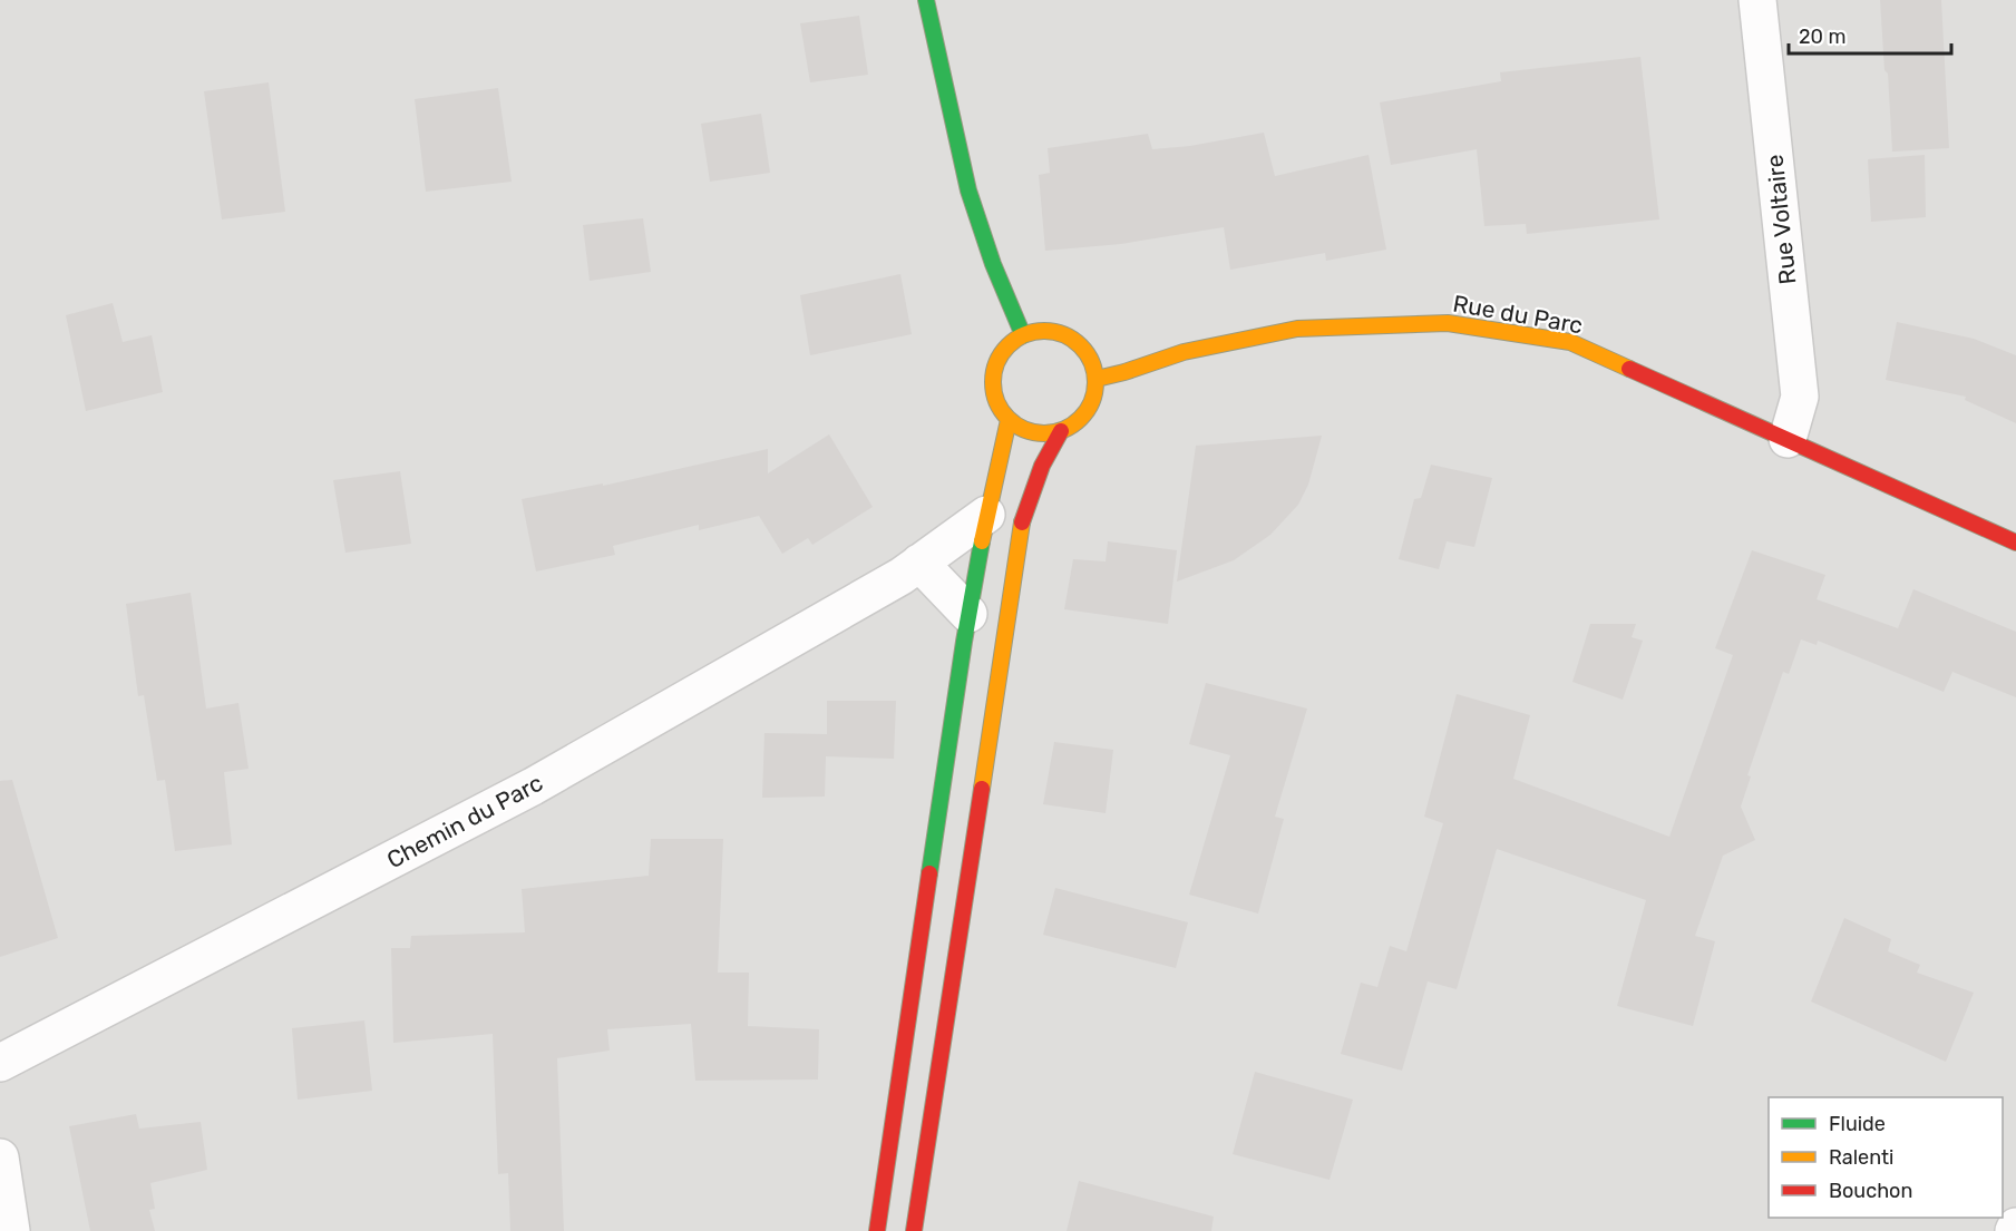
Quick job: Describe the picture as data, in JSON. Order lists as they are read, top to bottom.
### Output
{
  "streets": {
    "main road": ["Rue du Parc"],
    "street": ["Rue Voltaire", "Chemin du Parc"]
  },
  "crossings": [
    ["Rue Voltaire", "Rue du Parc"]
  ],
  "legend": ["Fluide", "Ralenti", "Bouchon"],
  "scale_bar": "20 m"
}
